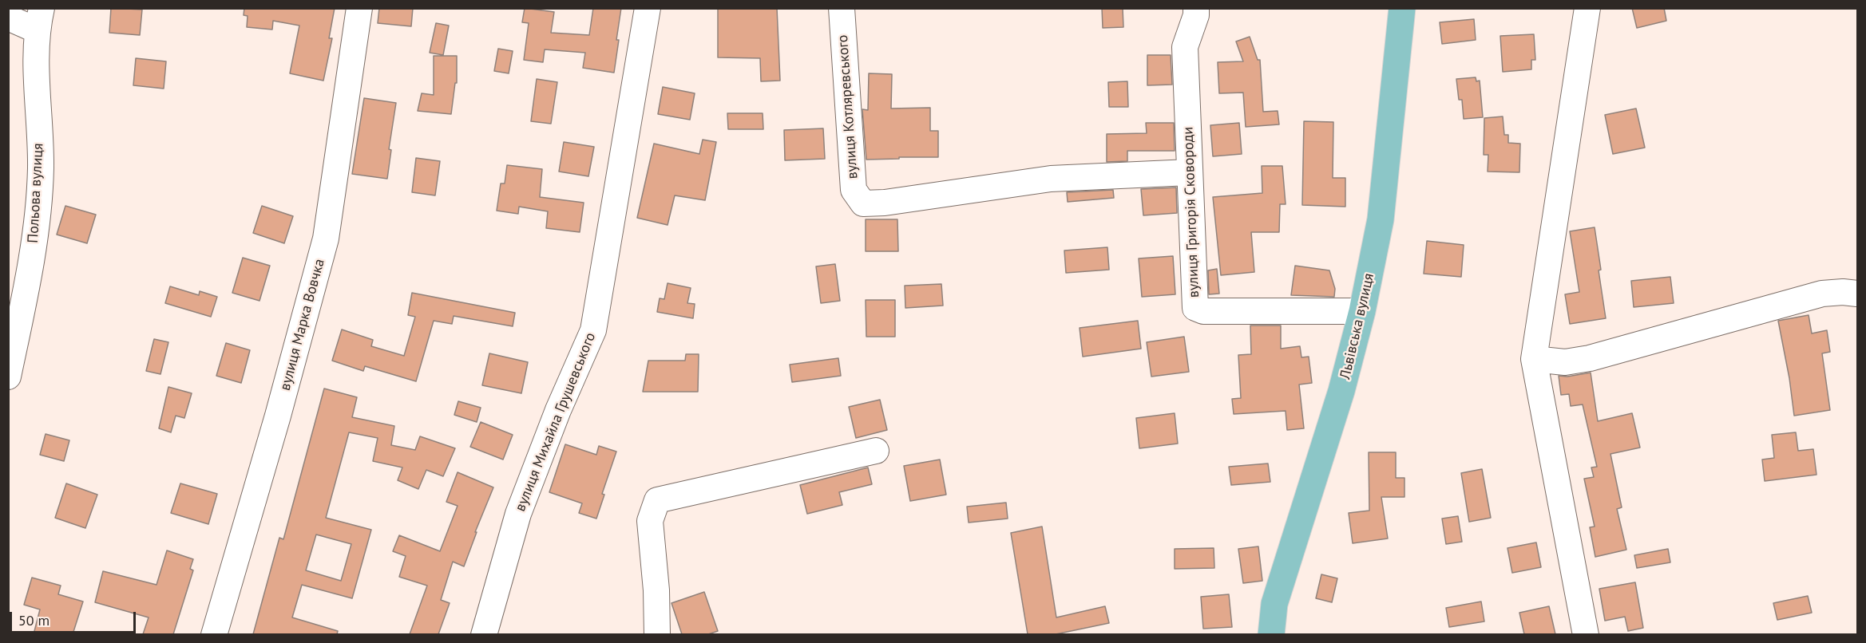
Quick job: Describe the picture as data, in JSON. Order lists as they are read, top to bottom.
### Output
{
  "streets": {
    "main road": ["Львівська вулиця"],
    "street": [
      "вулиця Котляревського",
      "Польова вулиця",
      "вулиця Григорія Сковороди",
      "вулиця Марка Вовчка",
      "вулиця Михайла Грушевського"
    ]
  },
  "crossings": [
    ["вулиця Котляревського", "вулиця Григорія Сковороди"],
    ["вулиця Григорія Сковороди", "Львівська вулиця"]
  ],
  "scale_bar": "50 m"
}
